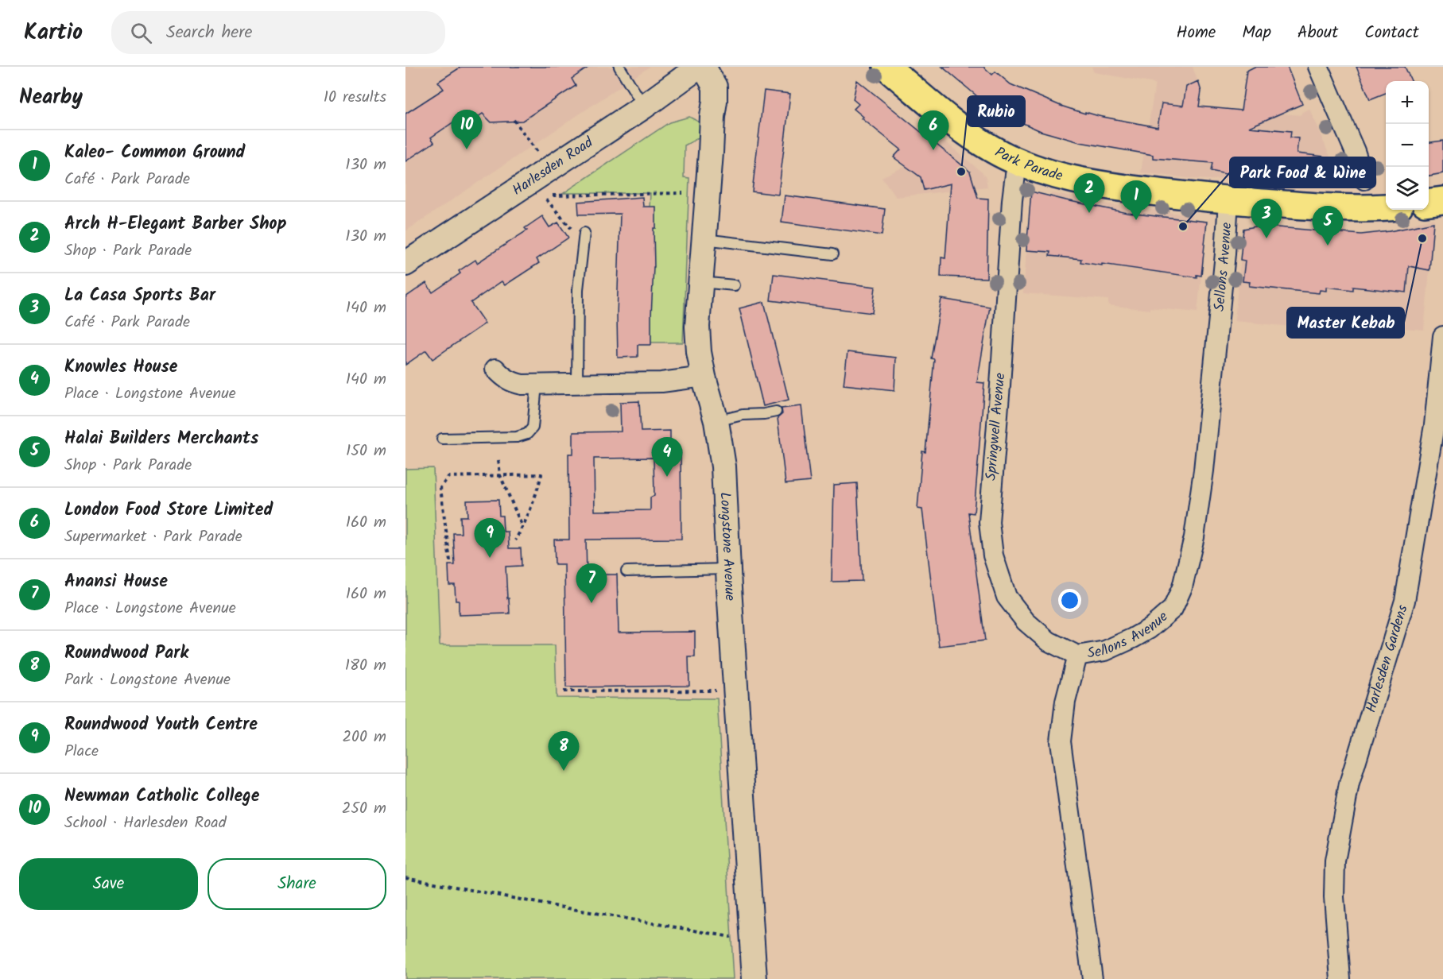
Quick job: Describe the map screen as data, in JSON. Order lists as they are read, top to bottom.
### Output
{
  "streets": {
    "main road": ["Park Parade"],
    "street": [
      "Harlesden Road",
      "Sellons Avenue",
      "Springwell Avenue",
      "Longstone Avenue",
      "Harlesden Gardens"
    ]
  },
  "crossings": [
    ["Park Parade", "Sellons Avenue"],
    ["Park Parade", "Springwell Avenue"],
    ["Harlesden Road", "Longstone Avenue"],
    ["Sellons Avenue", "Springwell Avenue"]
  ],
  "places": ["Rubio", "Park Food & Wine", "Master Kebab"],
  "page": {
    "header": "Kartio",
    "search": "Search here",
    "nav": [
      "Home",
      "Map",
      "About",
      "Contact"
    ],
    "heading": ["Nearby", "10 results"],
    "map_buttons": ["+", "−"],
    "pins": [
      "10",
      "6",
      "2",
      "1",
      "3",
      "5",
      "4",
      "9",
      "7",
      "8"
    ],
    "list": [
      {
        "mark": "1",
        "name": "Kaleo- Common Ground",
        "note": "Café · Park Parade",
        "value": "130 m"
      },
      {
        "mark": "2",
        "name": "Arch H-Elegant Barber Shop",
        "note": "Shop · Park Parade",
        "value": "130 m"
      },
      {
        "mark": "3",
        "name": "La Casa Sports Bar",
        "note": "Café · Park Parade",
        "value": "140 m"
      },
      {
        "mark": "4",
        "name": "Knowles House",
        "note": "Place · Longstone Avenue",
        "value": "140 m"
      },
      {
        "mark": "5",
        "name": "Halai Builders Merchants",
        "note": "Shop · Park Parade",
        "value": "150 m"
      },
      {
        "mark": "6",
        "name": "London Food Store Limited",
        "note": "Supermarket · Park Parade",
        "value": "160 m"
      },
      {
        "mark": "7",
        "name": "Anansi House",
        "note": "Place · Longstone Avenue",
        "value": "160 m"
      },
      {
        "mark": "8",
        "name": "Roundwood Park",
        "note": "Park · Longstone Avenue",
        "value": "180 m"
      },
      {
        "mark": "9",
        "name": "Roundwood Youth Centre",
        "note": "Place",
        "value": "200 m"
      },
      {
        "mark": "10",
        "name": "Newman Catholic College",
        "note": "School · Harlesden Road",
        "value": "250 m"
      }
    ],
    "buttons": ["Save", "Share"]
  }
}
